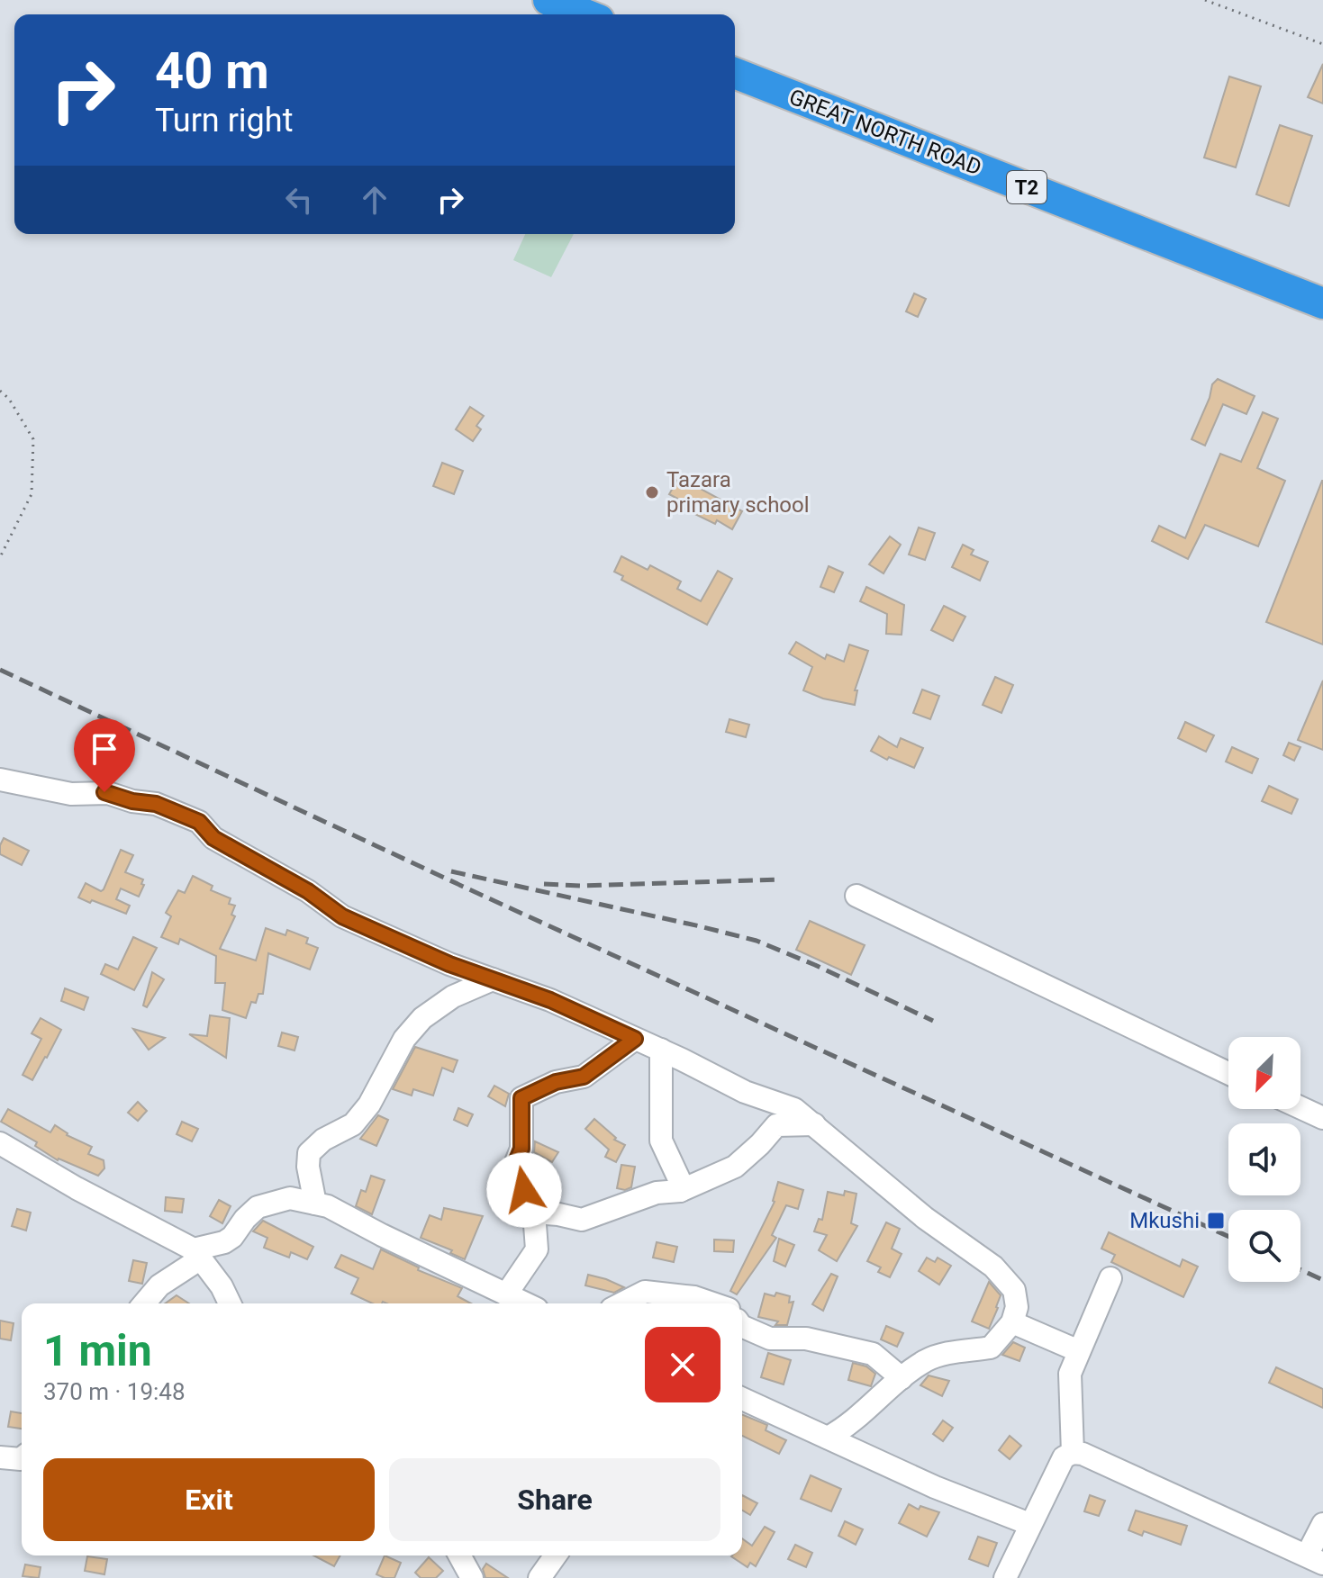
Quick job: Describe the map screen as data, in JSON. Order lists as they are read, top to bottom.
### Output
{
  "streets": {
    "highway": ["GREAT NORTH ROAD", "T2"]
  },
  "places": {
    "other": ["Tazara primary school"],
    "transit": ["Mkushi"]
  },
  "north": "bottom left",
  "page": {
    "turn": ["40 m", "Turn right"],
    "heading": ["1 min", "370 m · 19:48"],
    "buttons": ["Exit", "Share"]
  }
}
